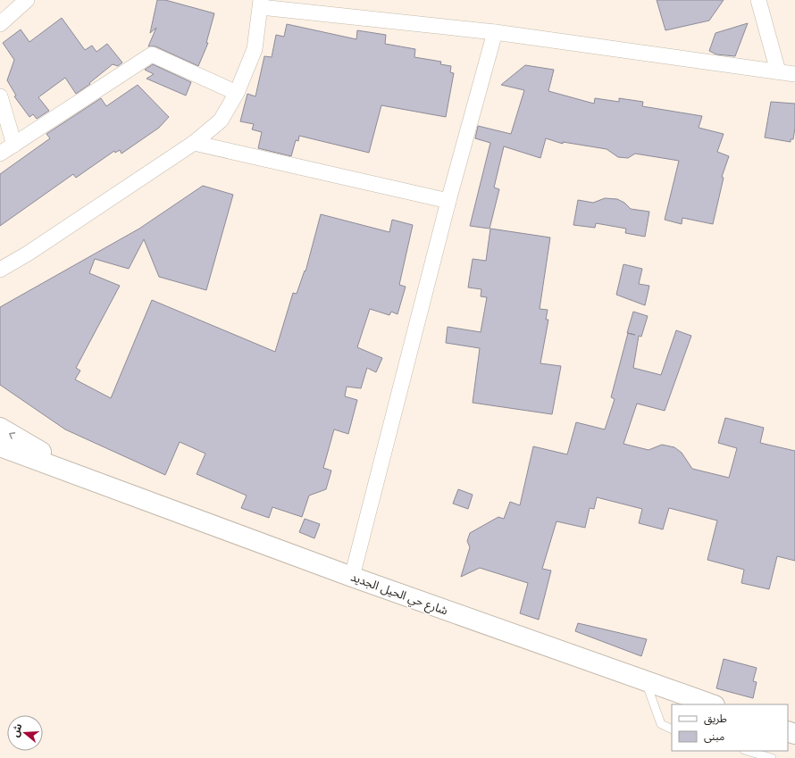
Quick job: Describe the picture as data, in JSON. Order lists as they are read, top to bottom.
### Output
{
  "streets": {
    "street": ["شارع حي الحيل الجديد"]
  },
  "legend": ["طريق", "مبنى"],
  "north": "left"
}
